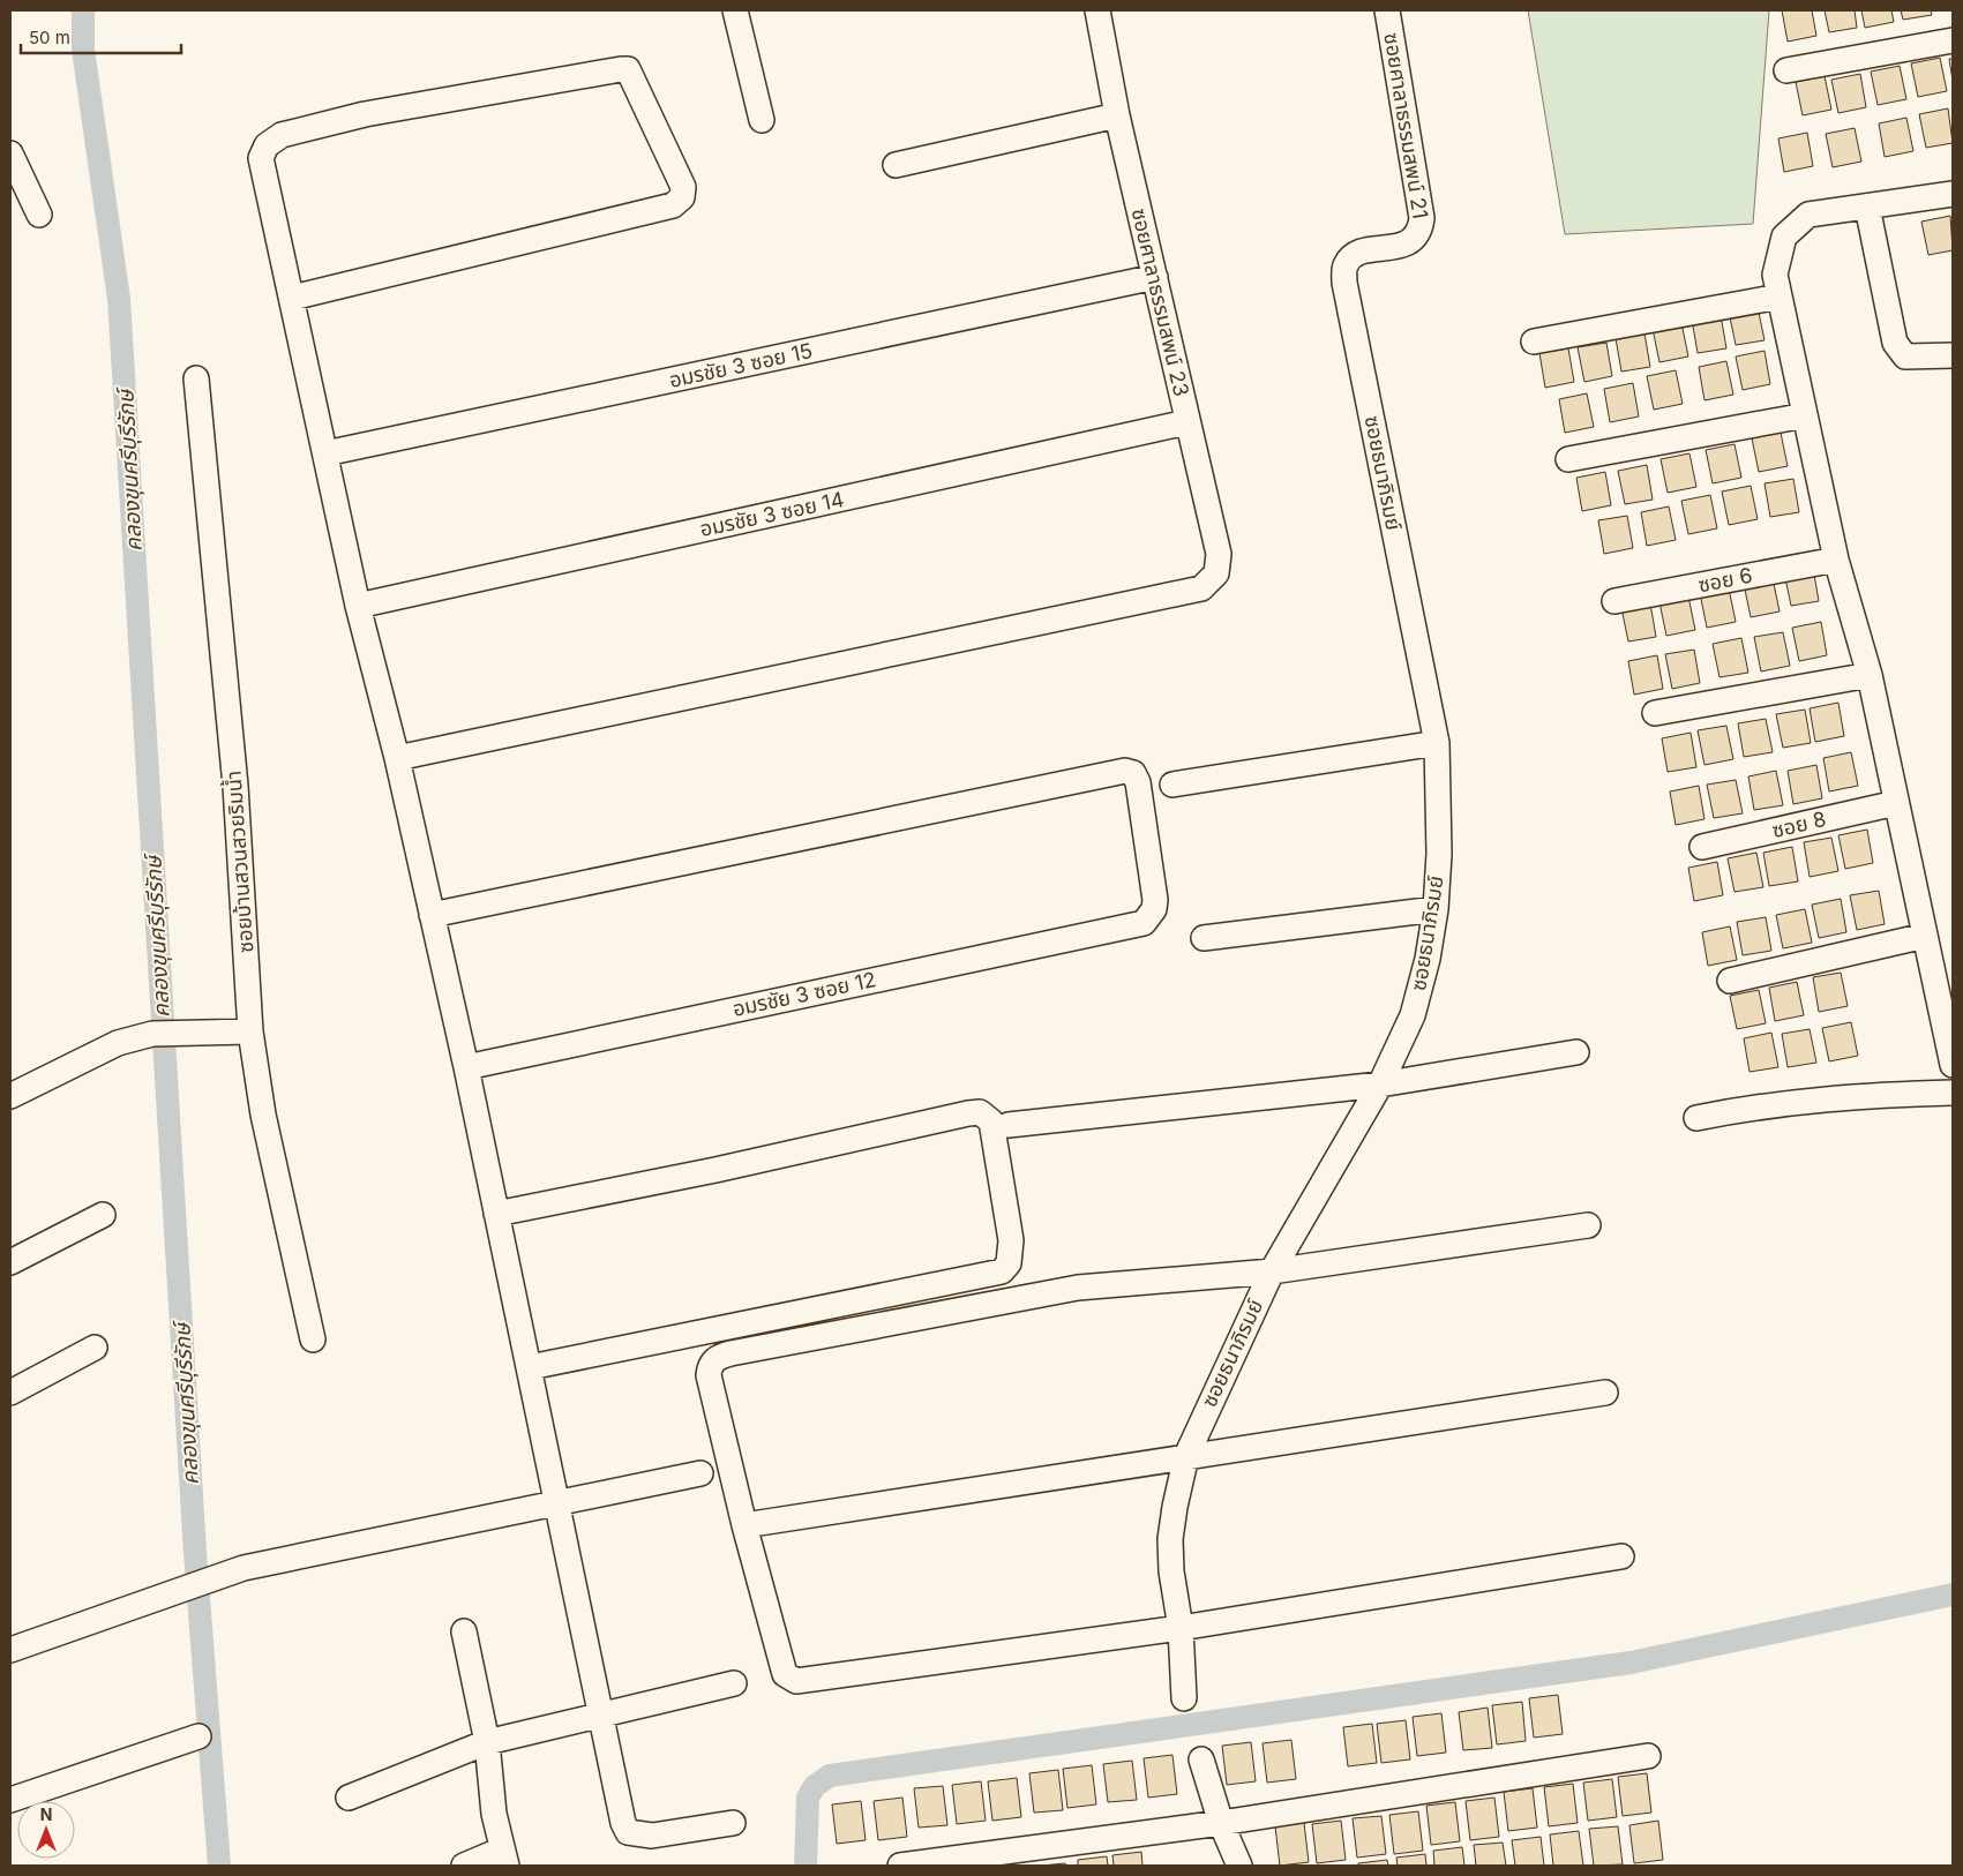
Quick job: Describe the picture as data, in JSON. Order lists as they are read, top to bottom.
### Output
{
  "streets": {
    "street": [
      "ซอยศาลาธรรมสพน์ 21",
      "ซอยศาลาธรรมสพน์ 23",
      "อมรชัย 3 ซอย 15",
      "ซอยธนาภิรมย์",
      "อมรชัย 3 ซอย 14",
      "ซอย 6",
      "ซอย 8",
      "ซอยบ้านสวนสวยริมน้ำ",
      "อมรชัย 3 ซอย 12"
    ]
  },
  "crossings": [
    ["ซอยศาลาธรรมสพน์ 21", "ซอยธนาภิรมย์"],
    ["ซอยศาลาธรรมสพน์ 23", "อมรชัย 3 ซอย 15"],
    ["ซอยศาลาธรรมสพน์ 23", "อมรชัย 3 ซอย 14"]
  ],
  "water": ["คลองขุนศรีบุรีรักษ์"],
  "scale_bar": "50 m",
  "north": "top"
}
